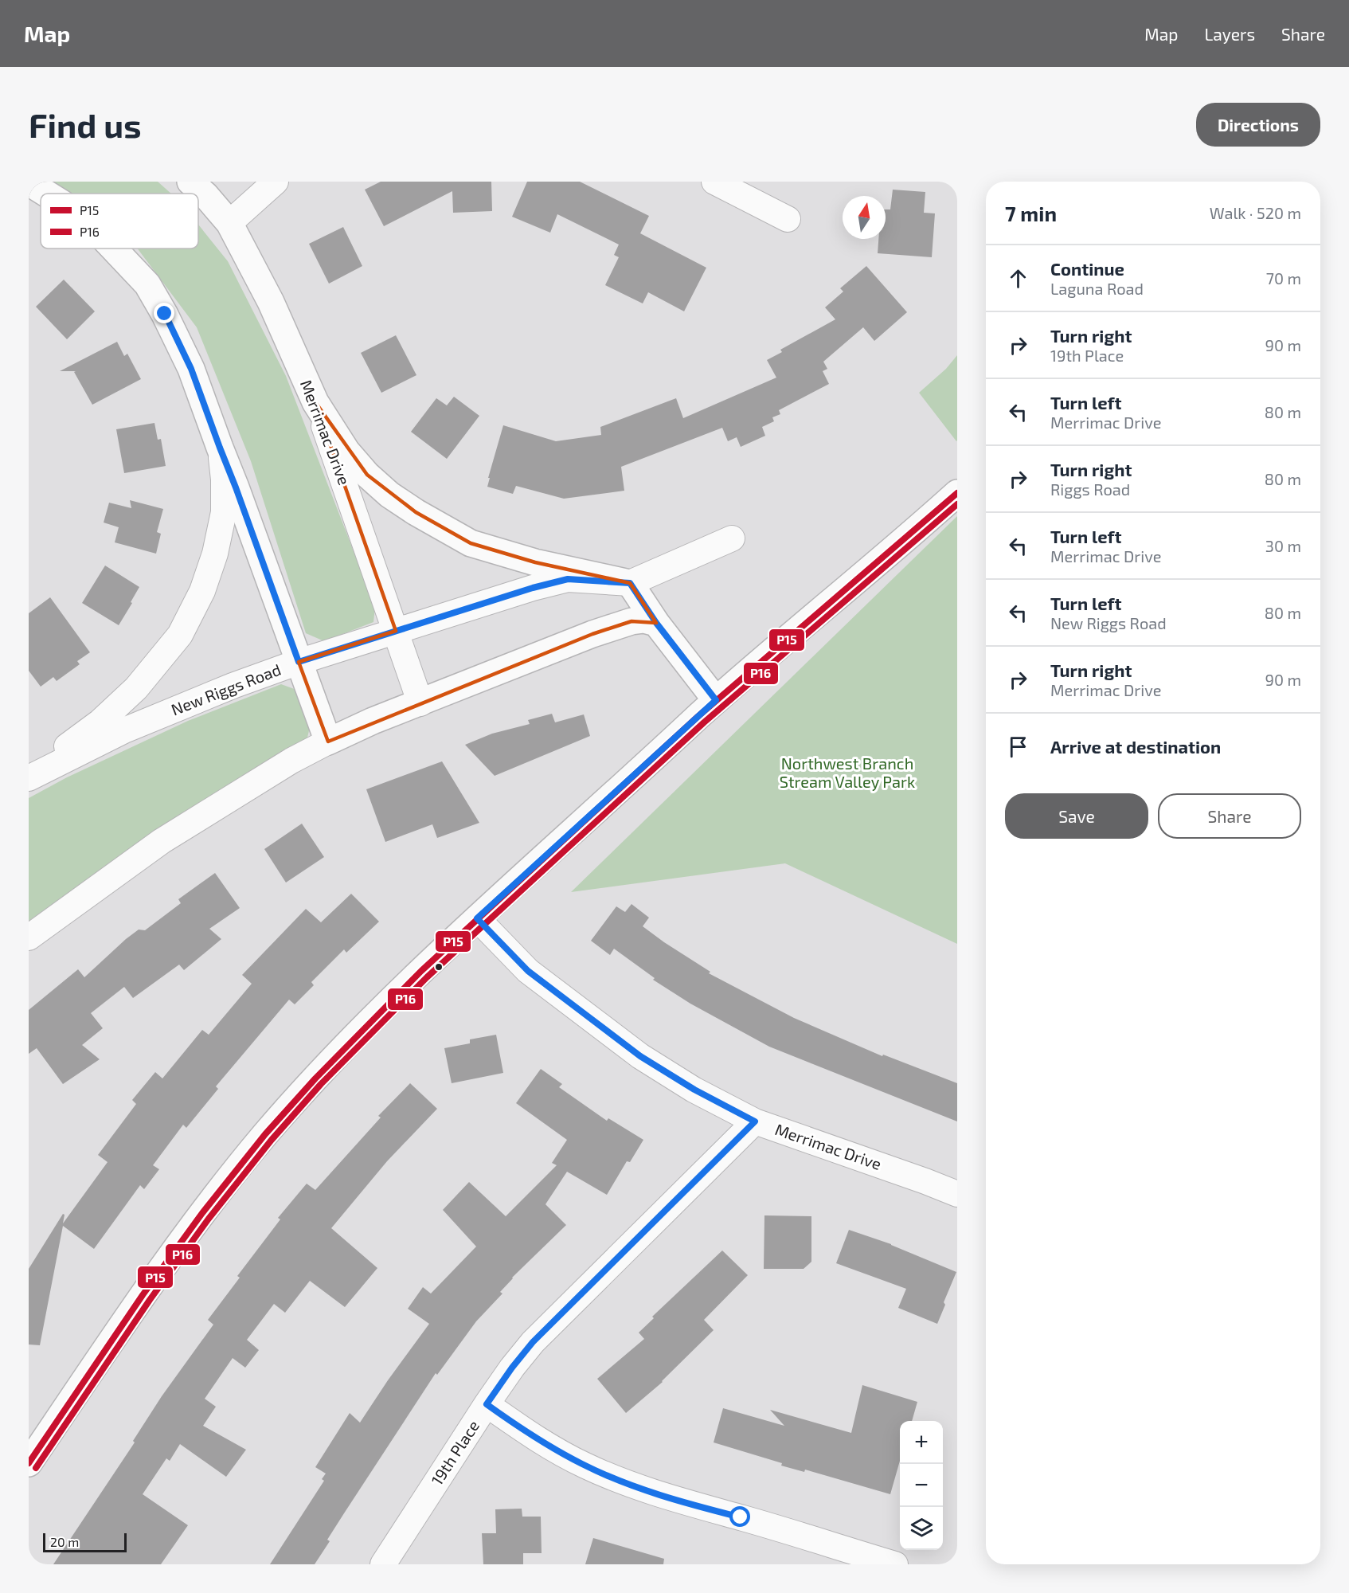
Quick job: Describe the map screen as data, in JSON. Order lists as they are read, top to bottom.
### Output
{
  "streets": {
    "street": ["Merrimac Drive", "New Riggs Road", "19th Place"]
  },
  "crossings": [
    ["Merrimac Drive", "New Riggs Road"],
    ["Merrimac Drive", "19th Place"]
  ],
  "parks": ["Northwest Branch Stream Valley Park"],
  "lines": ["transit line P15", "transit line P16"],
  "legend": ["P15", "P16"],
  "scale_bar": "20 m",
  "north": "top",
  "page": {
    "header": "Map",
    "nav": ["Map", "Layers", "Share"],
    "buttons": [
      "Directions",
      ["Save", "Share"]
    ],
    "title": "Find us",
    "heading": ["7 min", "Walk · 520 m"],
    "list": [
      ["Continue", "Laguna Road", "70 m"],
      ["Turn right", "19th Place", "90 m"],
      ["Turn left", "Merrimac Drive", "80 m"],
      ["Turn right", "Riggs Road", "80 m"],
      ["Turn left", "Merrimac Drive", "30 m"],
      ["Turn left", "New Riggs Road", "80 m"],
      ["Turn right", "Merrimac Drive", "90 m"],
      "Arrive at destination"
    ],
    "map_buttons": ["+", "−"],
    "scale": "20 m"
  }
}
